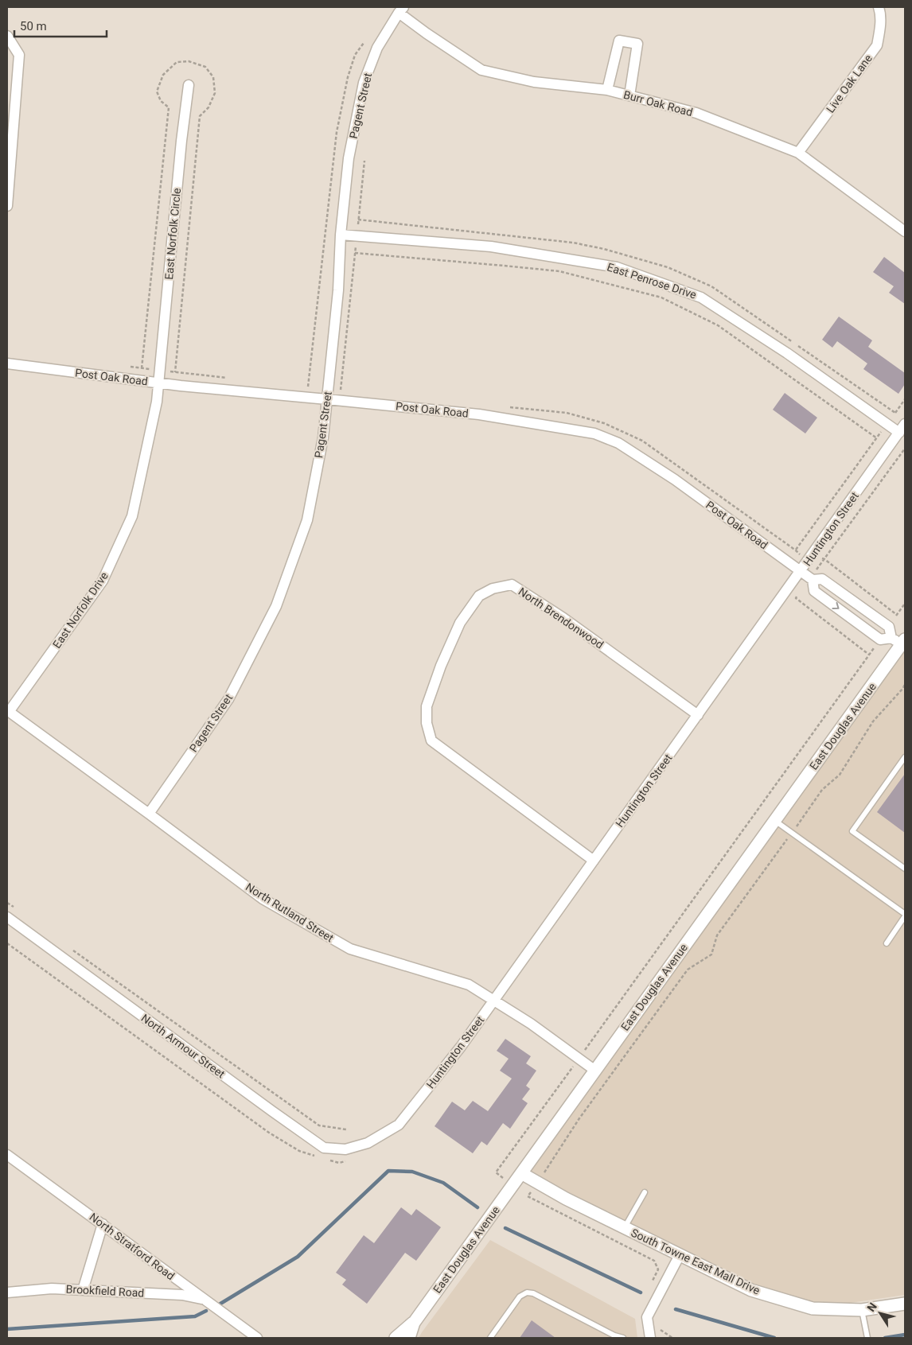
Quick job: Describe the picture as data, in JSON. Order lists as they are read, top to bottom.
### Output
{
  "streets": {
    "street": [
      "Live Oak Lane",
      "Burr Oak Road",
      "Pagent Street",
      "East Norfolk Circle",
      "East Penrose Drive",
      "Post Oak Road",
      "Huntington Street",
      "East Norfolk Drive",
      "North Brendonwood",
      "East Douglas Avenue",
      "North Rutland Street",
      "North Armour Street",
      "North Stratford Road",
      "South Towne East Mall Drive",
      "Brookfield Road"
    ]
  },
  "crossings": [
    ["Live Oak Lane", "Burr Oak Road"],
    ["Burr Oak Road", "Pagent Street"],
    ["Pagent Street", "East Penrose Drive"],
    ["Pagent Street", "Post Oak Road"],
    ["Pagent Street", "North Rutland Street"],
    ["East Norfolk Circle", "Post Oak Road"],
    ["East Norfolk Circle", "East Norfolk Drive"],
    ["East Penrose Drive", "Huntington Street"],
    ["Post Oak Road", "Huntington Street"],
    ["Post Oak Road", "East Norfolk Drive"],
    ["Huntington Street", "North Brendonwood"],
    ["Huntington Street", "North Rutland Street"],
    ["Huntington Street", "North Armour Street"],
    ["East Norfolk Drive", "North Rutland Street"],
    ["East Douglas Avenue", "North Rutland Street"],
    ["East Douglas Avenue", "South Towne East Mall Drive"],
    ["North Stratford Road", "Brookfield Road"]
  ],
  "scale_bar": "50 m",
  "north": "top left"
}
